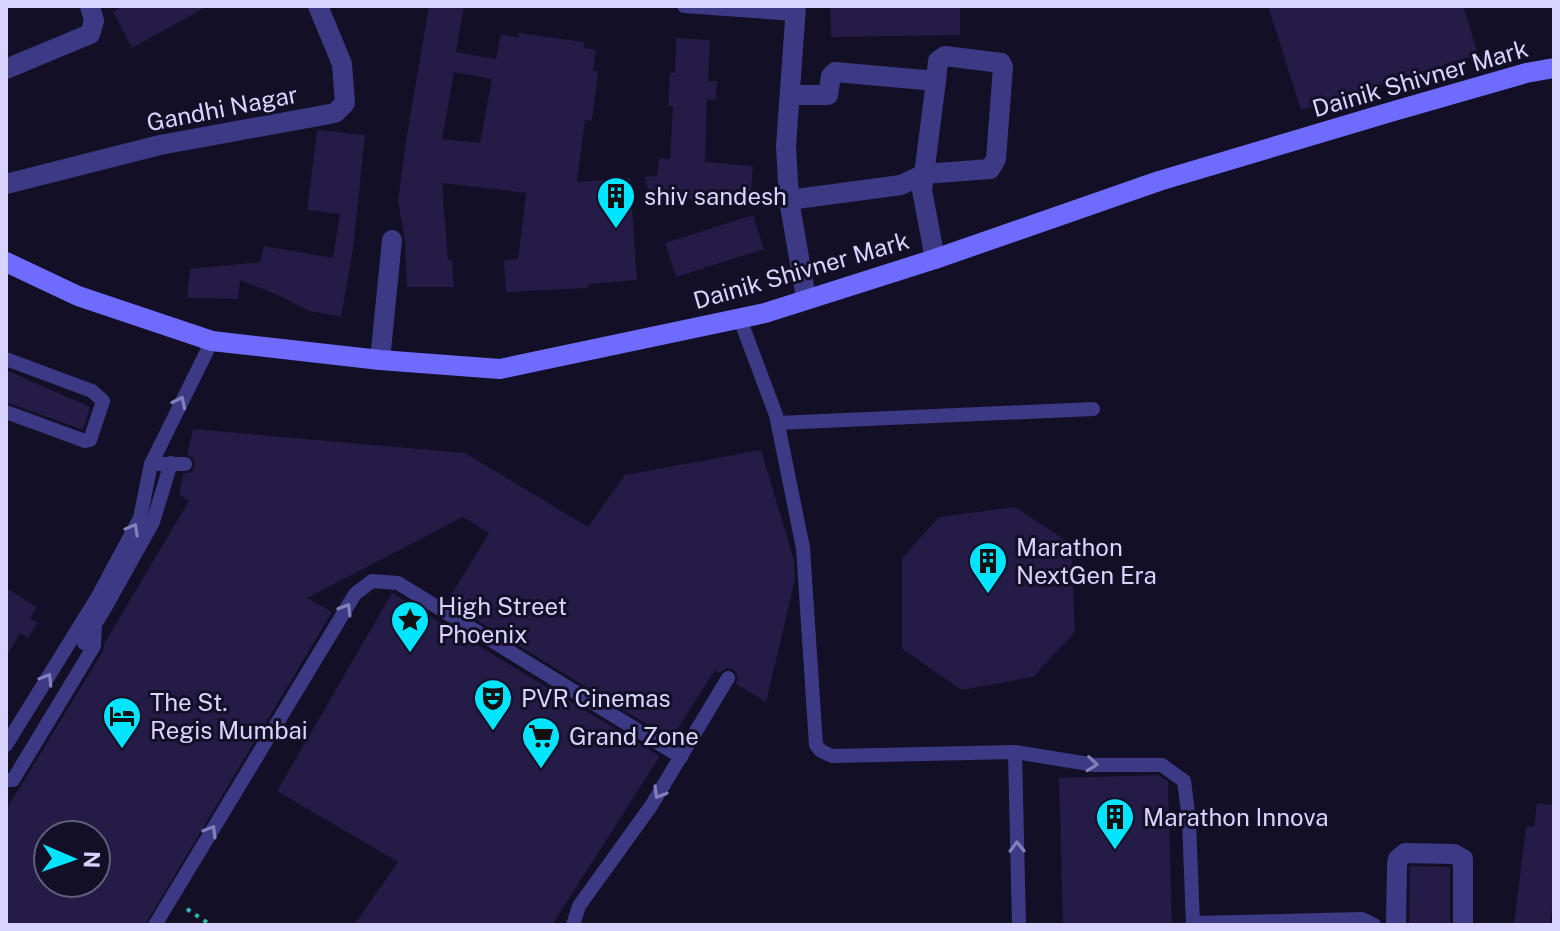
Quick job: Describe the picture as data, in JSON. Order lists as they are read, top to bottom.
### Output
{
  "streets": {
    "main road": ["Dainik Shivner Mark"],
    "street": ["Gandhi Nagar"]
  },
  "places": {
    "building": ["shiv sandesh", "Marathon NextGen Era", "Marathon Innova"],
    "place": ["High Street Phoenix"],
    "theatre": ["PVR Cinemas"],
    "hotel": ["The St. Regis Mumbai"],
    "supermarket": ["Grand Zone"]
  },
  "north": "right"
}
